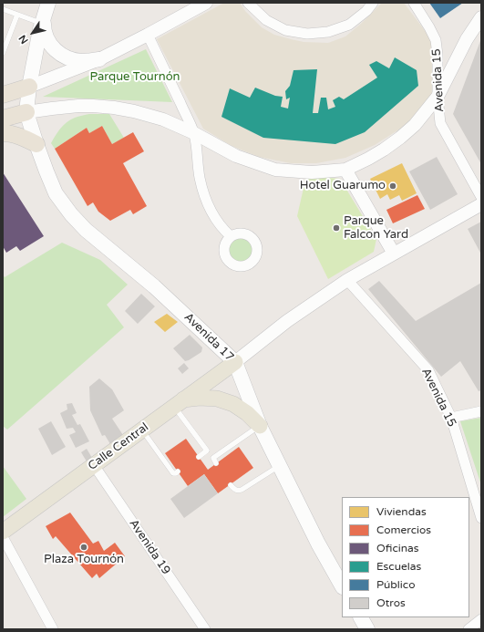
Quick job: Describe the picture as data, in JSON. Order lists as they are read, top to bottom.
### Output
{
  "streets": {
    "main road": ["Avenida 17", "Calle Central"],
    "street": ["Avenida 15", "Avenida 19"]
  },
  "crossings": [
    ["Avenida 17", "Calle Central"],
    ["Calle Central", "Avenida 19"]
  ],
  "parks": ["Parque Tournón"],
  "places": ["Hotel Guarumo", "Parque Falcon Yard", "Plaza Tournón"],
  "legend": [
    "Viviendas",
    "Comercios",
    "Oficinas",
    "Escuelas",
    "Público",
    "Otros"
  ],
  "north": "bottom left"
}
